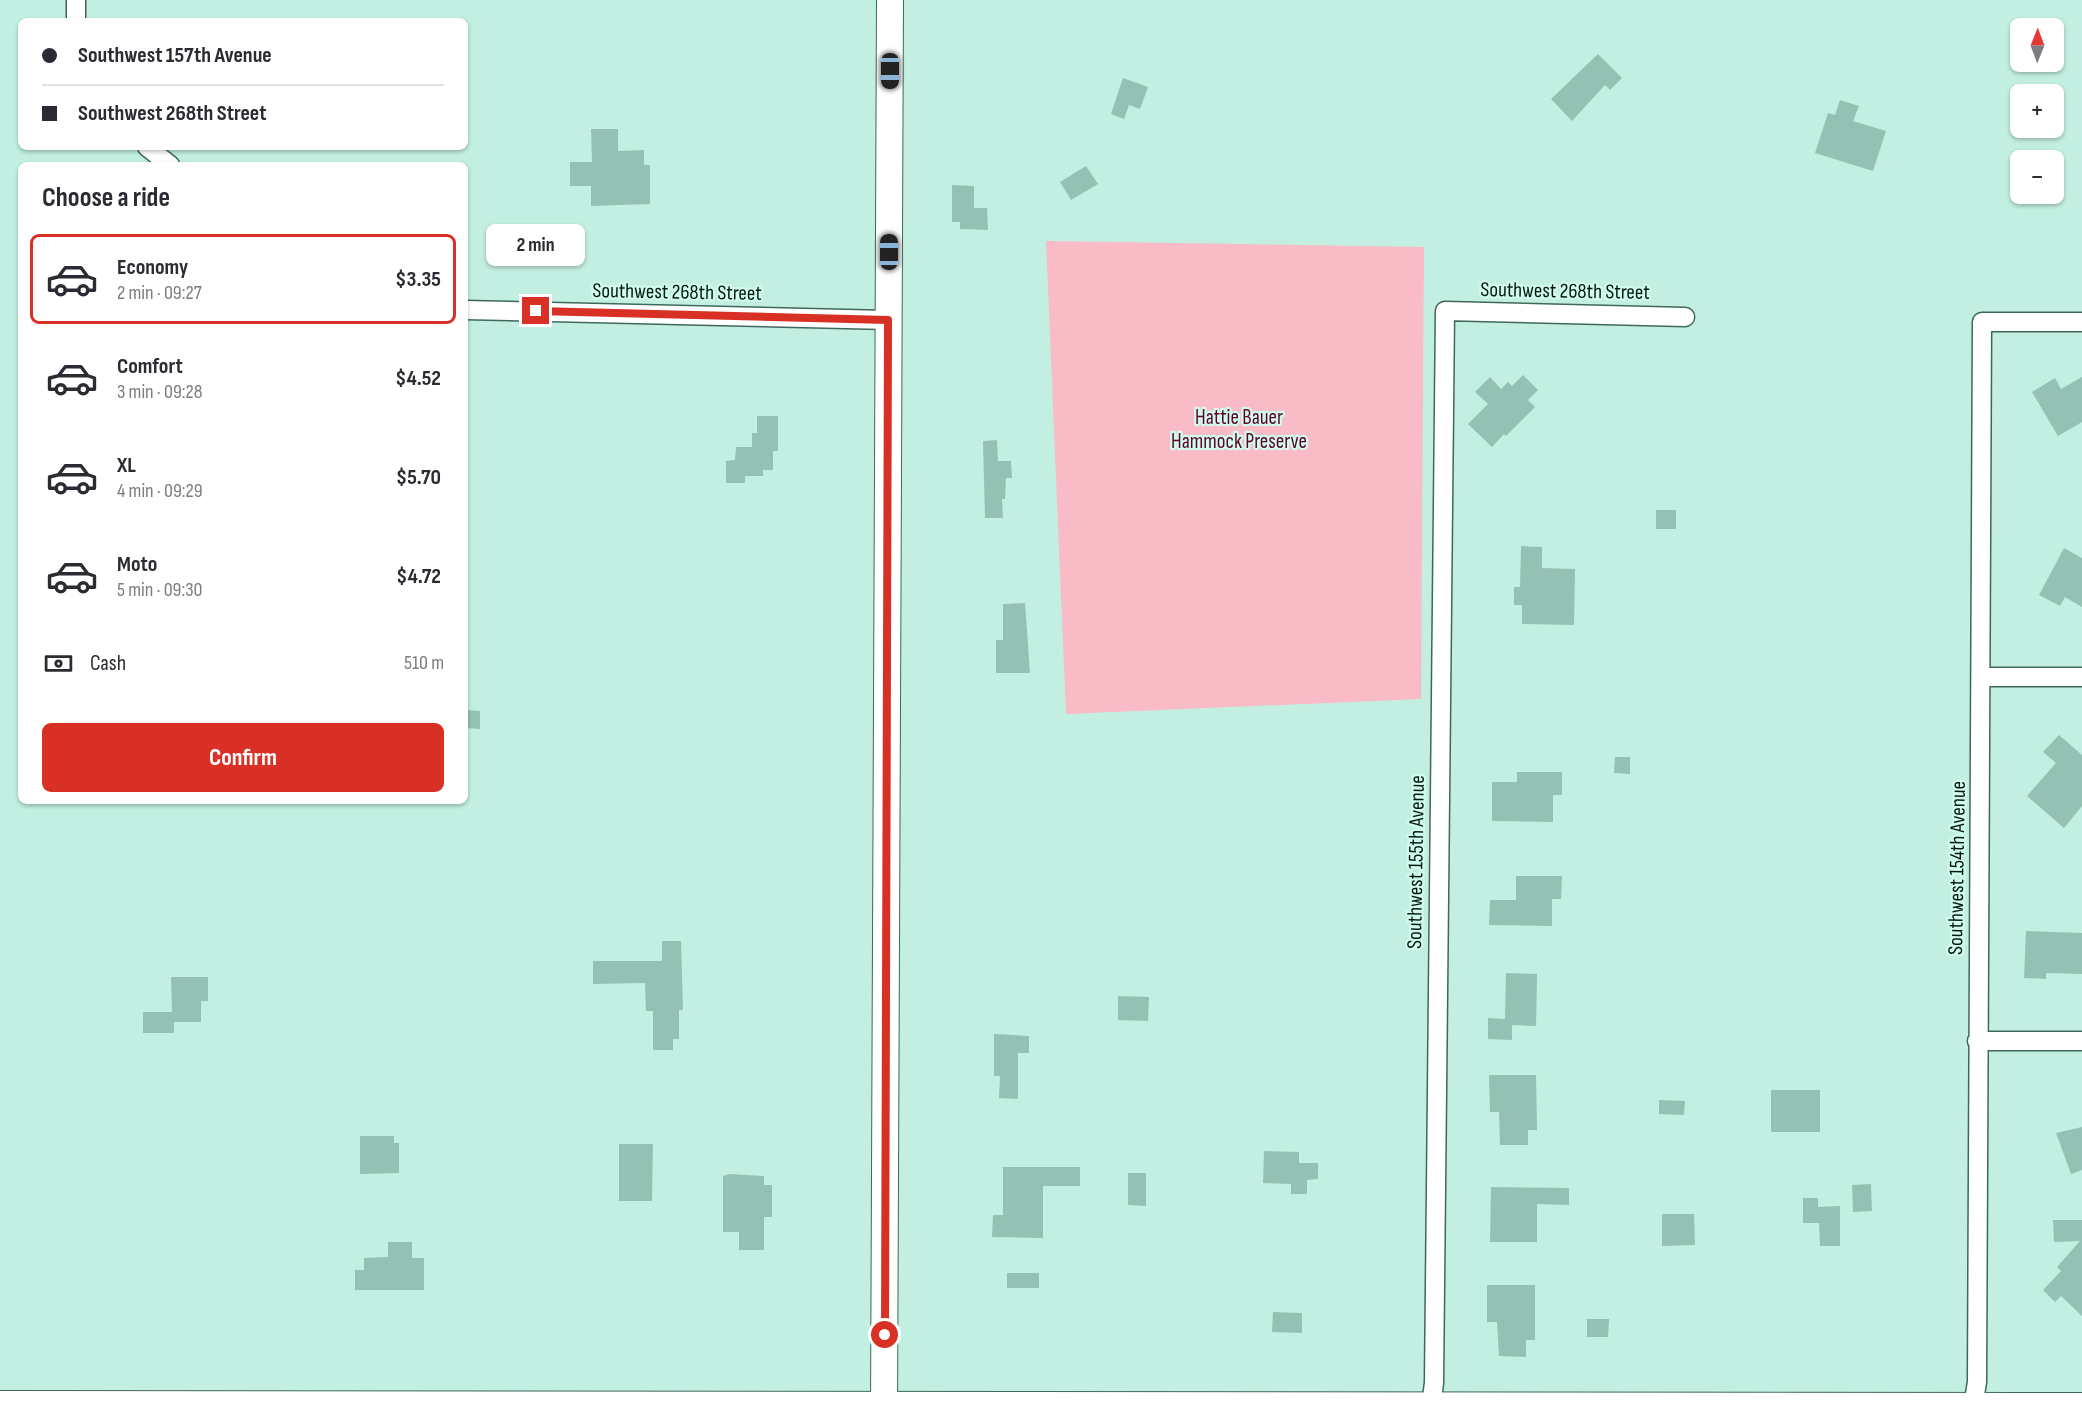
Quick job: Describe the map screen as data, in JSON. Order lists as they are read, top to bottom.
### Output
{
  "streets": {
    "street": ["Southwest 268th Street", "Southwest 155th Avenue", "Southwest 154th Avenue"]
  },
  "crossings": [
    ["Southwest 268th Street", "Southwest 155th Avenue"]
  ],
  "parks": ["Hattie Bauer Hammock Preserve"],
  "north": "top",
  "page": {
    "map_buttons": ["+", "−"],
    "banner": ["Southwest 157th Avenue", "Southwest 268th Street"],
    "heading": "Choose a ride",
    "bubble": "2 min",
    "list": [
      {
        "name": "Economy",
        "note": "2 min · 09:27",
        "value": "$3.35"
      },
      {
        "name": "Comfort",
        "note": "3 min · 09:28",
        "value": "$4.52"
      },
      {
        "name": "XL",
        "note": "4 min · 09:29",
        "value": "$5.70"
      },
      {
        "name": "Moto",
        "note": "5 min · 09:30",
        "value": "$4.72"
      }
    ],
    "pay": ["Cash", "510 m"],
    "buttons": "Confirm"
  }
}
